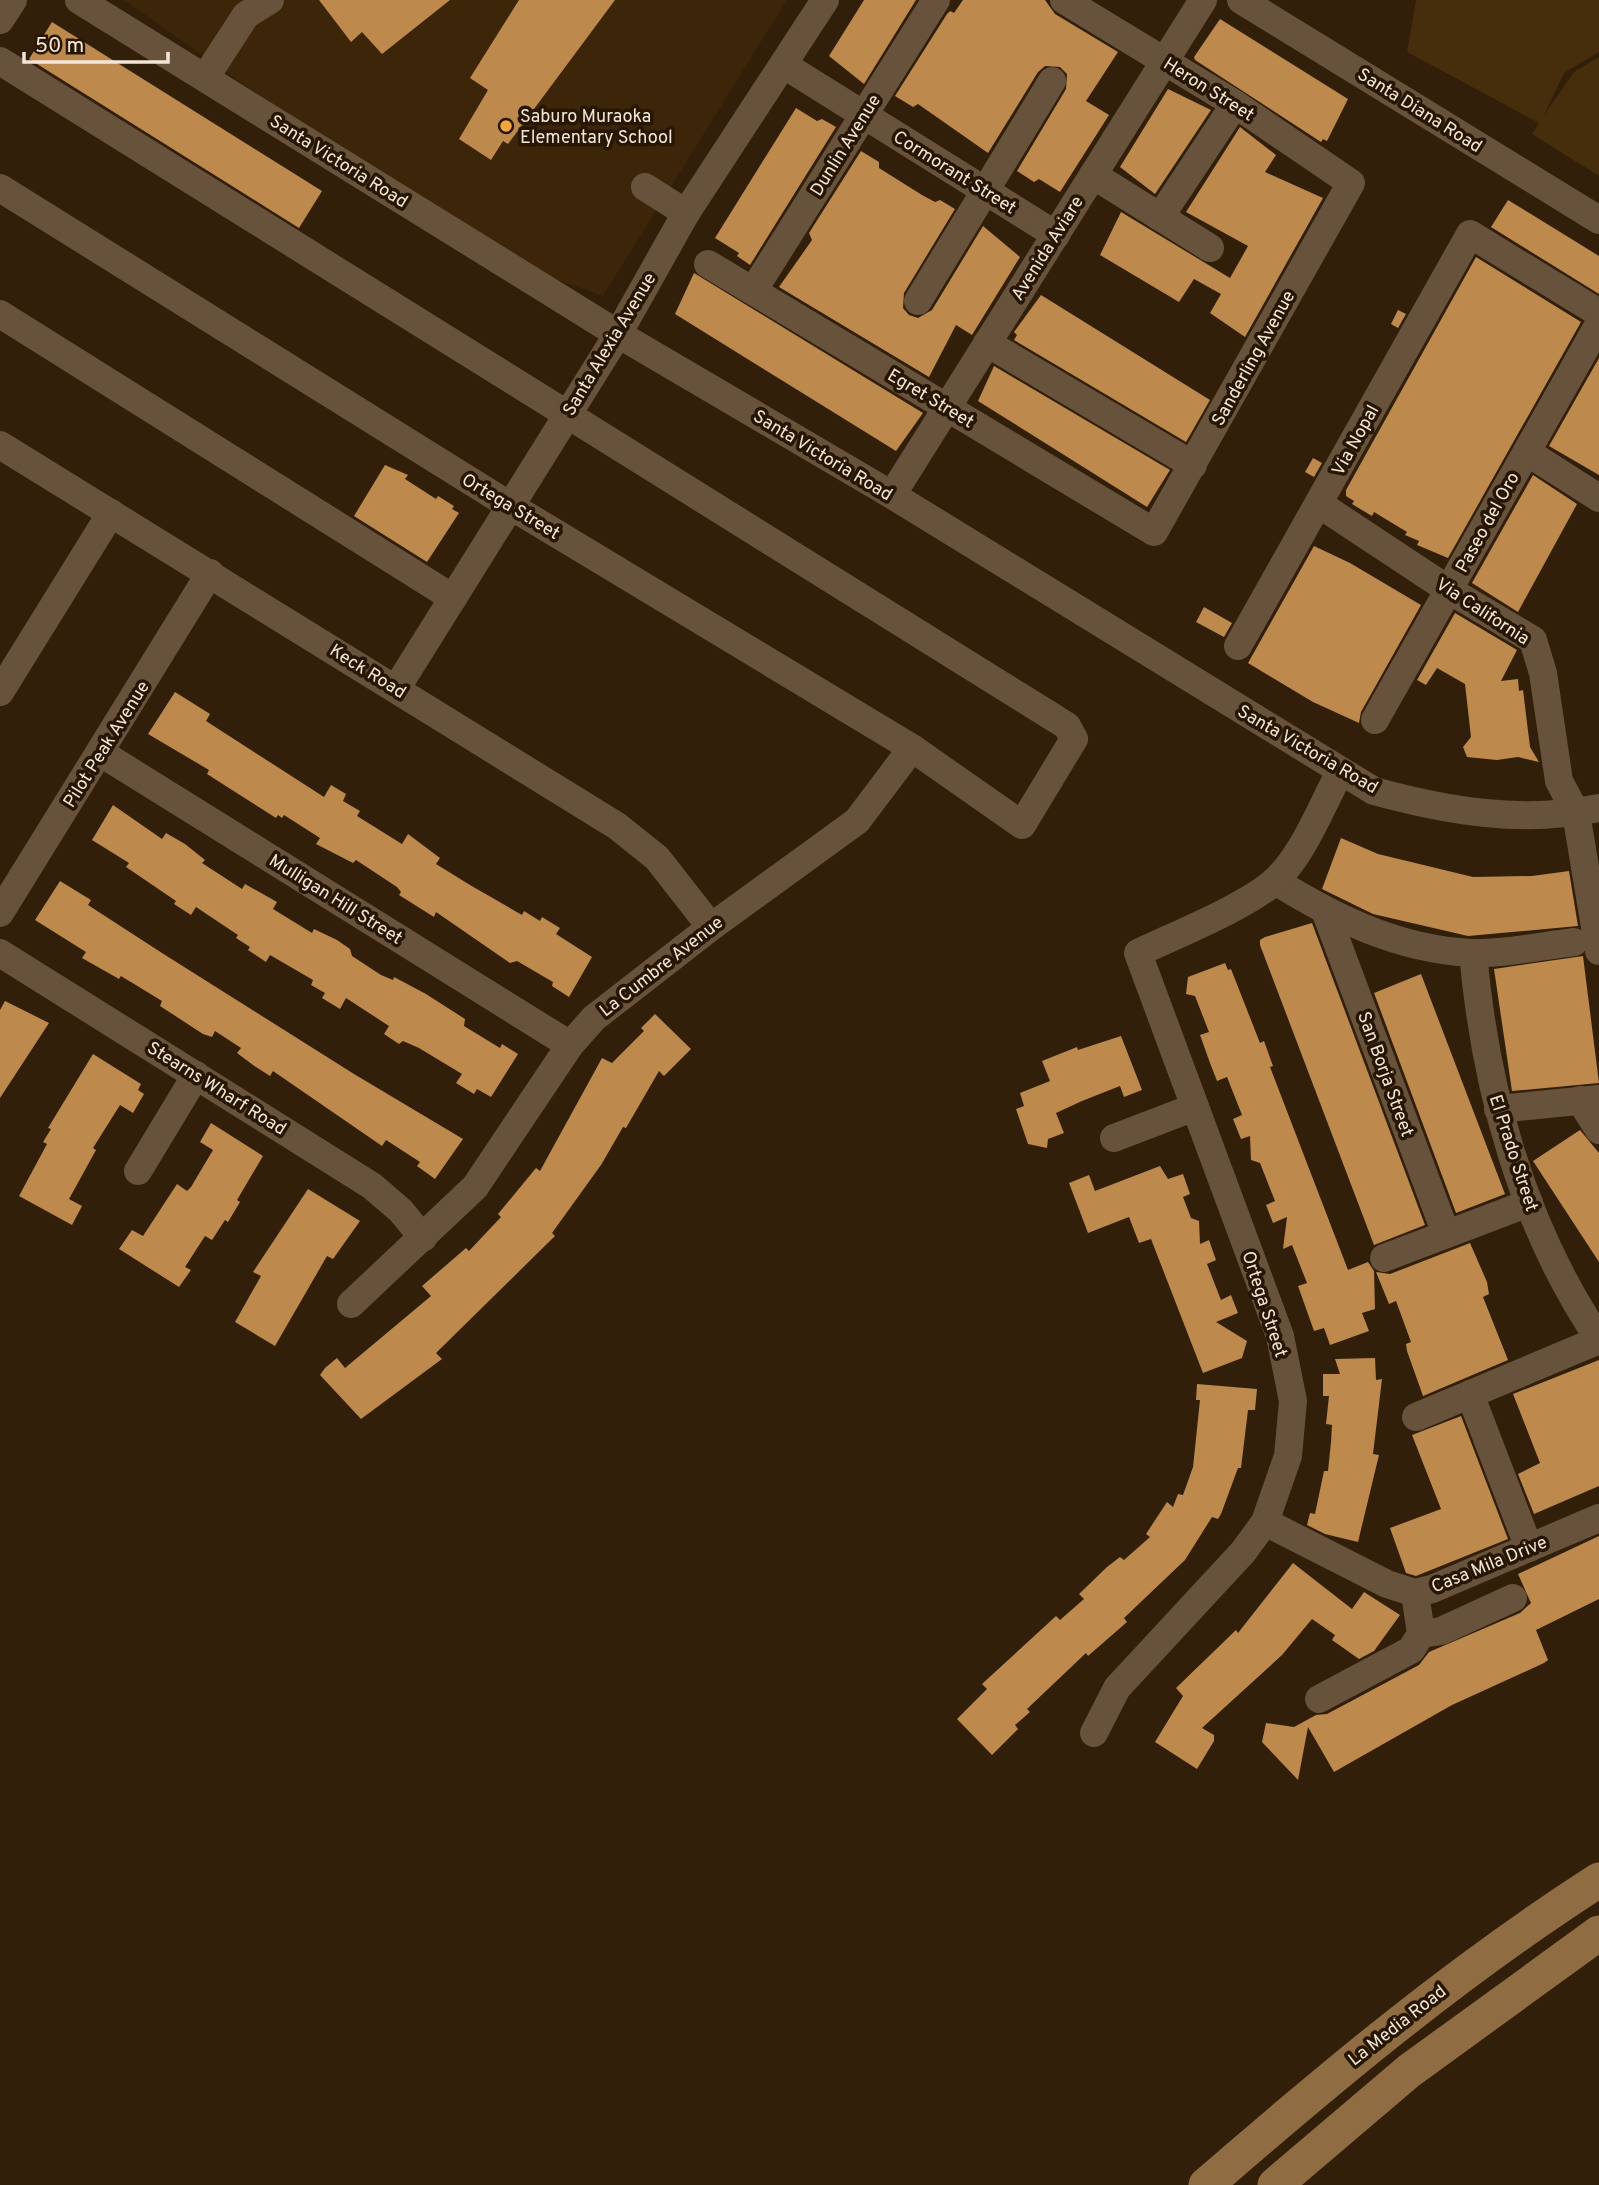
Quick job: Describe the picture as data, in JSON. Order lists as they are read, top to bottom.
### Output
{
  "streets": {
    "main road": ["La Media Road"],
    "street": [
      "Heron Street",
      "Santa Diana Road",
      "Dunlin Avenue",
      "Santa Victoria Road",
      "Cormorant Street",
      "Avenida Aviare",
      "Santa Alexia Avenue",
      "Sanderling Avenue",
      "Egret Street",
      "Via Nopal",
      "Ortega Street",
      "Paseo del Oro",
      "Via California",
      "Keck Road",
      "Pilot Peak Avenue",
      "Mulligan Hill Street",
      "La Cumbre Avenue",
      "San Borja Street",
      "Stearns Wharf Road",
      "El Prado Street",
      "Casa Mila Drive"
    ]
  },
  "crossings": [
    ["Heron Street", "Avenida Aviare"],
    ["Heron Street", "Sanderling Avenue"],
    ["Dunlin Avenue", "Cormorant Street"],
    ["Dunlin Avenue", "Egret Street"],
    ["Santa Victoria Road", "Avenida Aviare"],
    ["Santa Victoria Road", "Santa Alexia Avenue"],
    ["Santa Victoria Road", "Via California"],
    ["Cormorant Street", "Avenida Aviare"],
    ["Cormorant Street", "Santa Alexia Avenue"],
    ["Avenida Aviare", "Egret Street"],
    ["Santa Alexia Avenue", "Ortega Street"],
    ["Santa Alexia Avenue", "Keck Road"],
    ["Sanderling Avenue", "Egret Street"],
    ["Via Nopal", "Via California"],
    ["Ortega Street", "La Cumbre Avenue"],
    ["Ortega Street", "Casa Mila Drive"],
    ["Paseo del Oro", "Via California"],
    ["Keck Road", "Pilot Peak Avenue"],
    ["Keck Road", "La Cumbre Avenue"],
    ["Pilot Peak Avenue", "Mulligan Hill Street"],
    ["Mulligan Hill Street", "La Cumbre Avenue"],
    ["La Cumbre Avenue", "Stearns Wharf Road"]
  ],
  "places": ["Saburo Muraoka Elementary School"],
  "scale_bar": "50 m"
}
